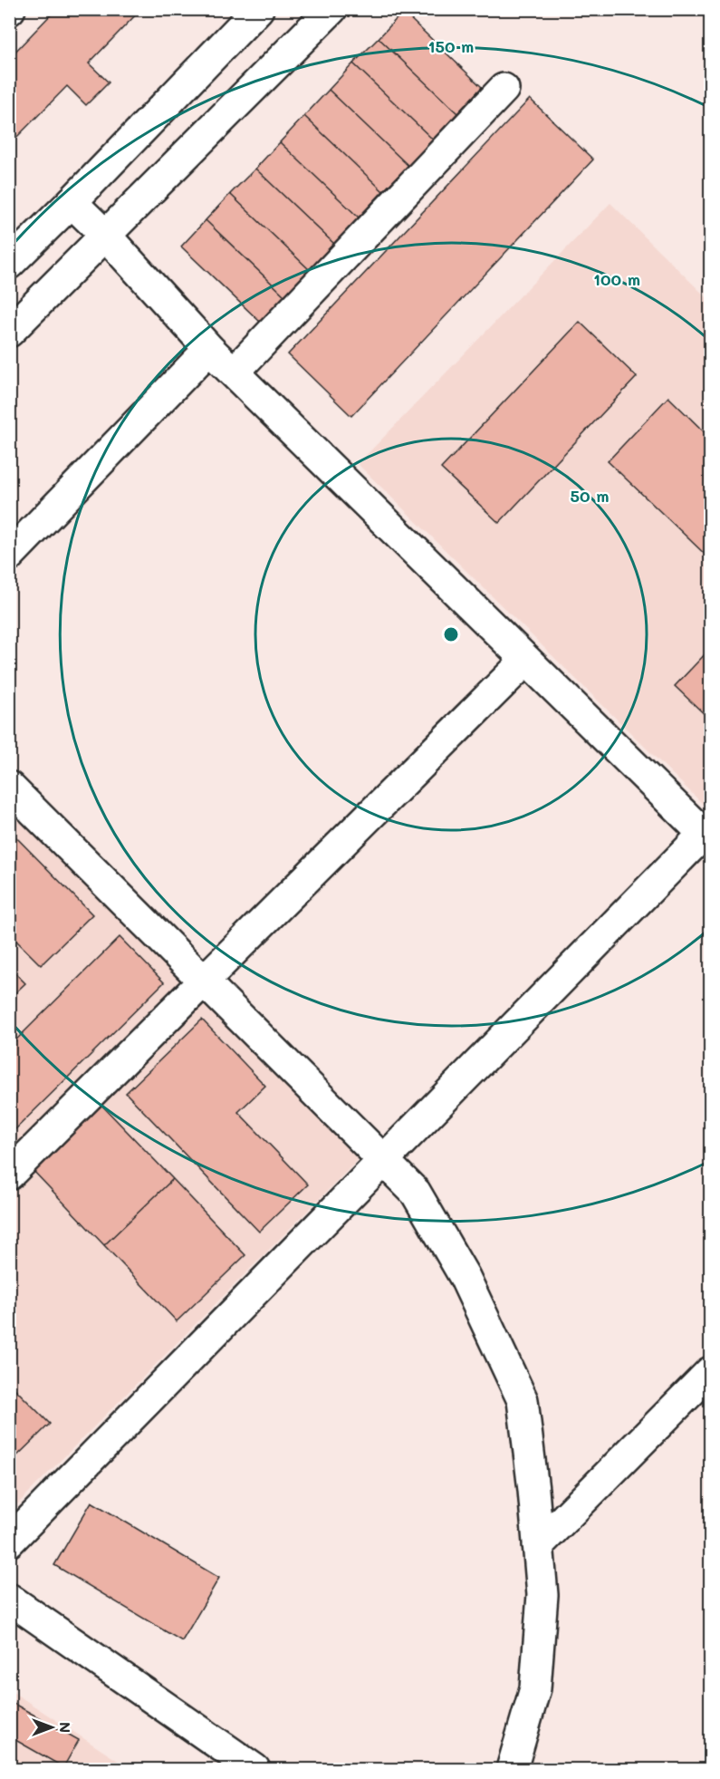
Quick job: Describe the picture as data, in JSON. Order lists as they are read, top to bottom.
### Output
{
  "north": "right",
  "rings": ["150 m", "100 m", "50 m"]
}
